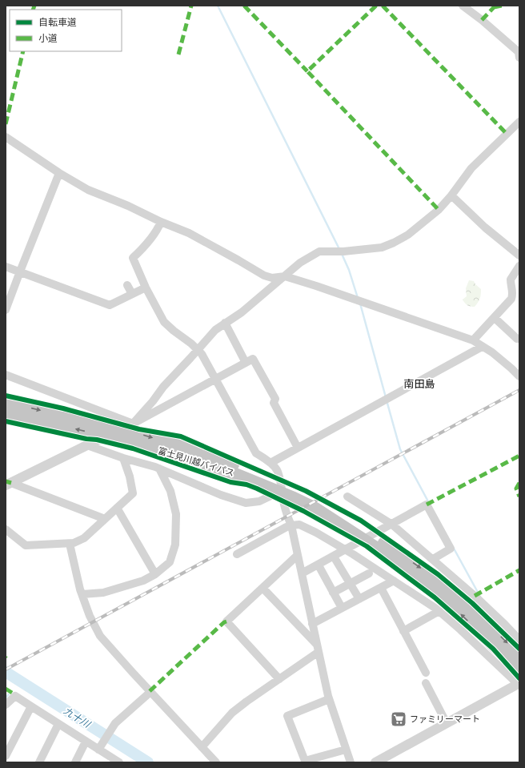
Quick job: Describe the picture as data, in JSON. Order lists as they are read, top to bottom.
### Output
{
  "streets": {
    "highway": ["富士見川越バイパス"]
  },
  "districts": ["南田島"],
  "water": ["九十川"],
  "places": {
    "supermarket": ["ファミリーマート"]
  },
  "legend": ["自転車道", "小道"]
}
